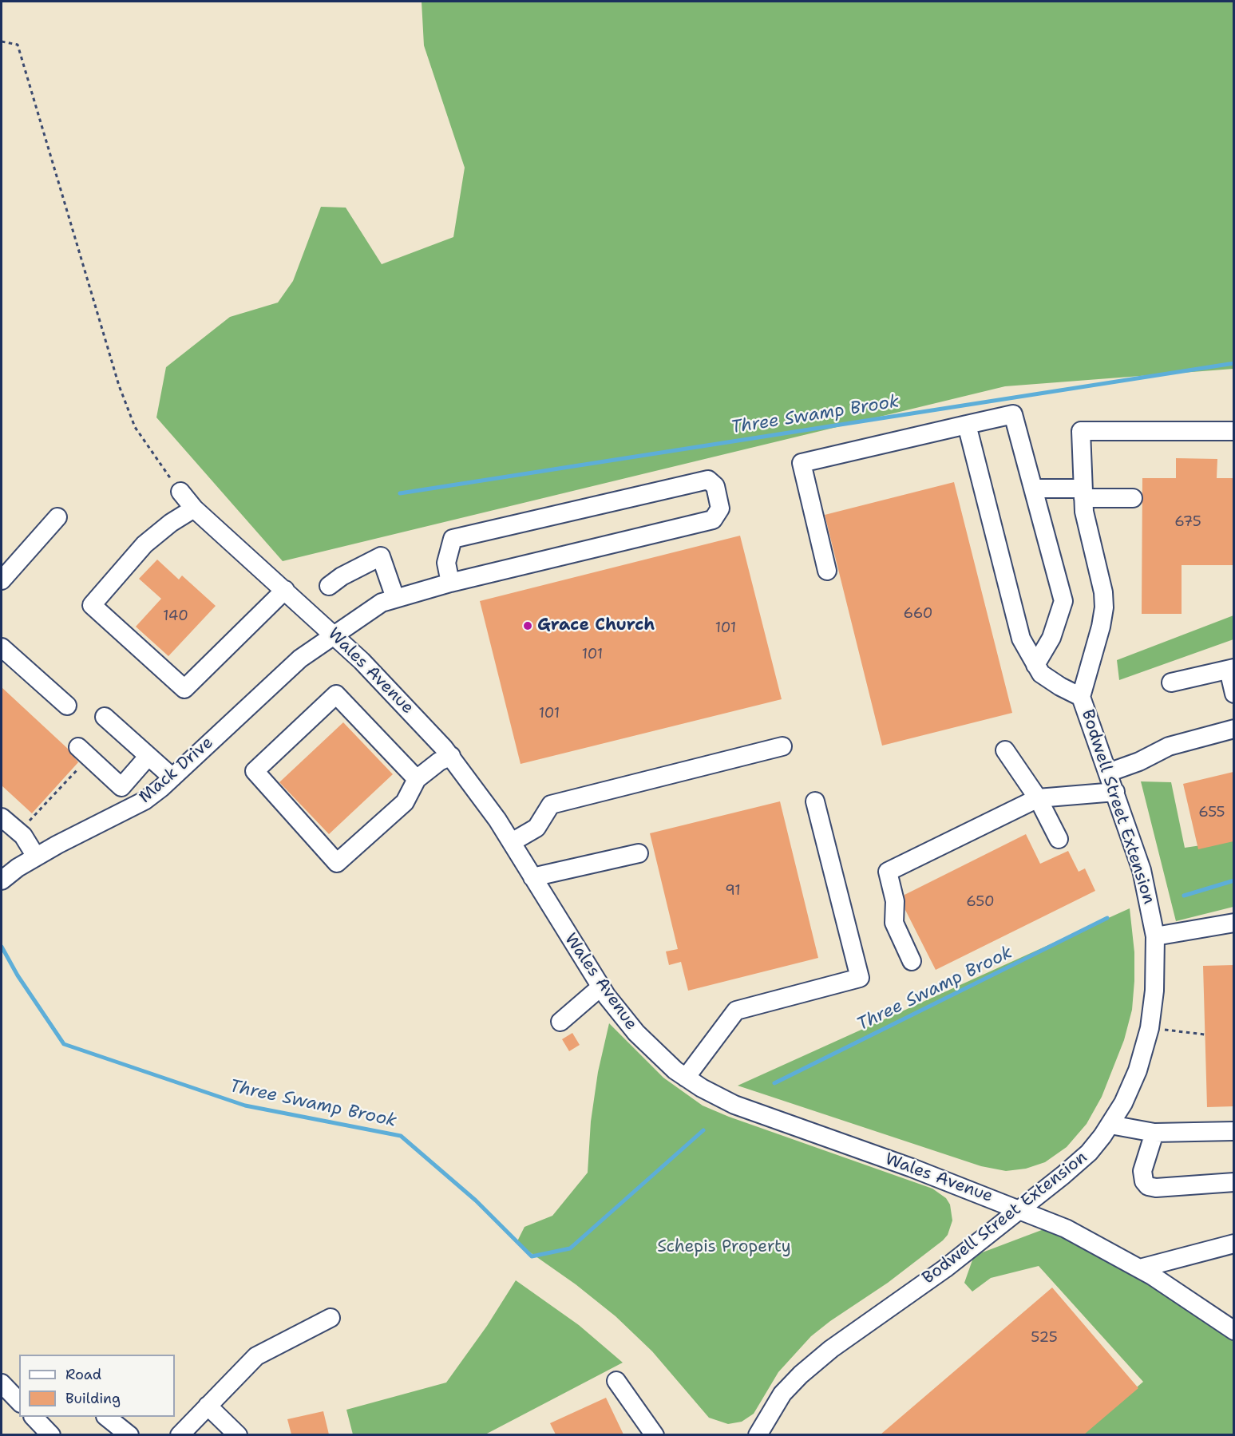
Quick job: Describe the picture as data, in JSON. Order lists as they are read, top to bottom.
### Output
{
  "streets": {
    "street": ["Wales Avenue", "Mack Drive", "Bodwell Street Extension"]
  },
  "crossings": [
    ["Wales Avenue", "Mack Drive"],
    ["Wales Avenue", "Bodwell Street Extension"]
  ],
  "water": ["Three Swamp Brook"],
  "parks": ["Schepis Property"],
  "places": ["Grace Church"],
  "house_numbers": [
    "675",
    "660",
    "140",
    "101",
    "101",
    "101",
    "655",
    "91",
    "650",
    "525"
  ],
  "legend": ["Road", "Building"]
}
